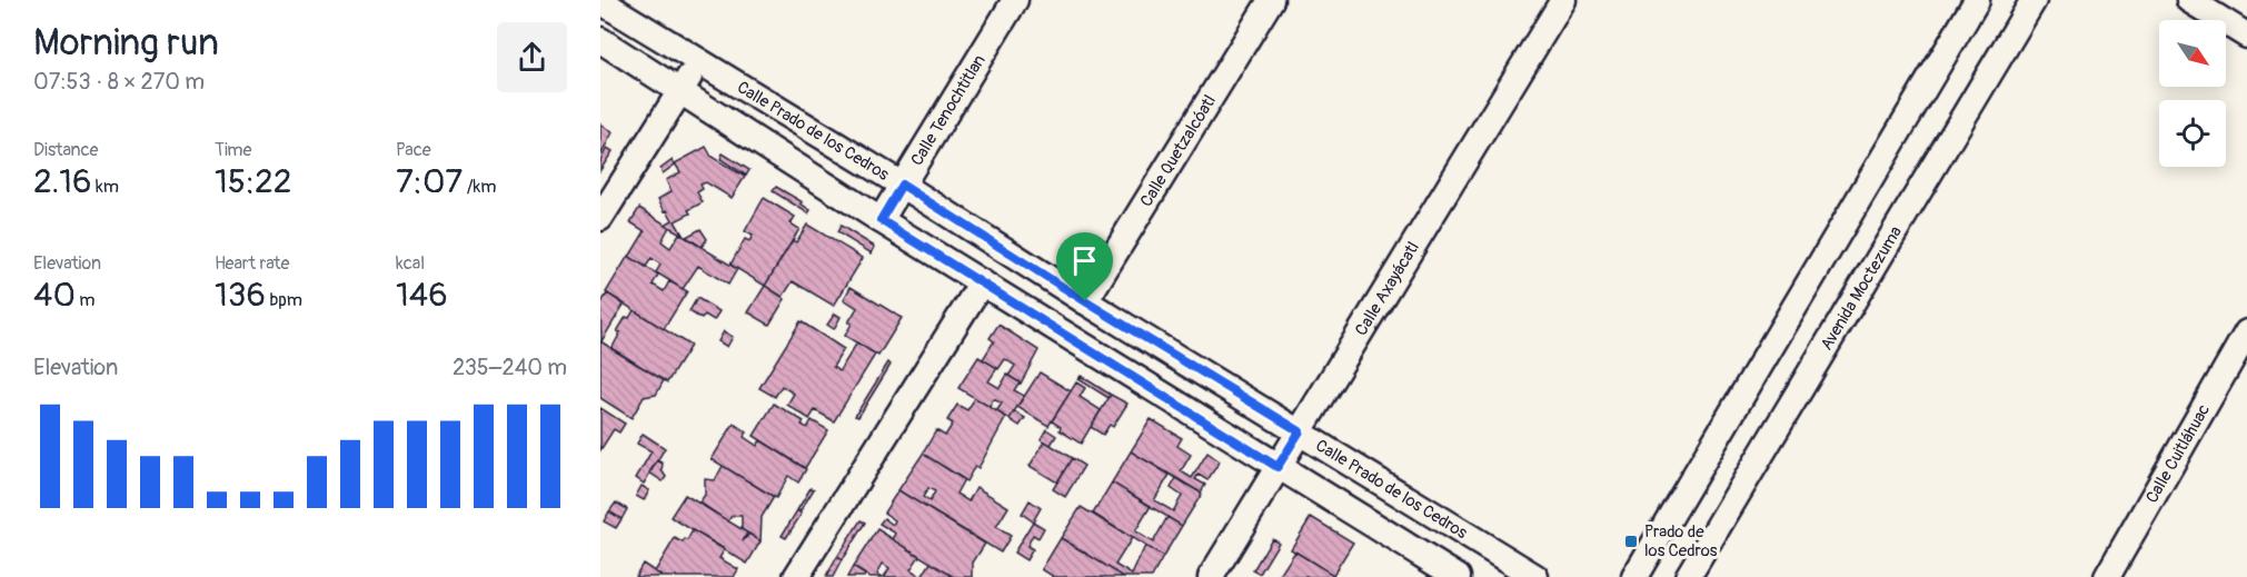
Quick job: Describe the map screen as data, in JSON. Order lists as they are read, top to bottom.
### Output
{
  "streets": {
    "street": [
      "Calle Tenochtitlan",
      "Calle Prado de los Cedros",
      "Calle Quetzalcóatl",
      "Calle Axayácatl",
      "Avenida Moctezuma",
      "Calle Cuitláhuac"
    ]
  },
  "crossings": [
    ["Calle Tenochtitlan", "Calle Prado de los Cedros"],
    ["Calle Prado de los Cedros", "Calle Quetzalcóatl"],
    ["Calle Prado de los Cedros", "Calle Axayácatl"]
  ],
  "places": {
    "transit": ["Prado de los Cedros"]
  },
  "north": "bottom right",
  "page": {
    "heading": ["Morning run", "07:53 · 8 × 270 m"],
    "stats": [
      ["Distance", "2.16 km"],
      ["Time", "15:22"],
      ["Pace", "7:07 /km"],
      ["Elevation", "40 m"],
      ["Heart rate", "136 bpm"],
      ["kcal", "146"]
    ],
    "chart": ["Elevation", "235–240 m"]
  }
}
